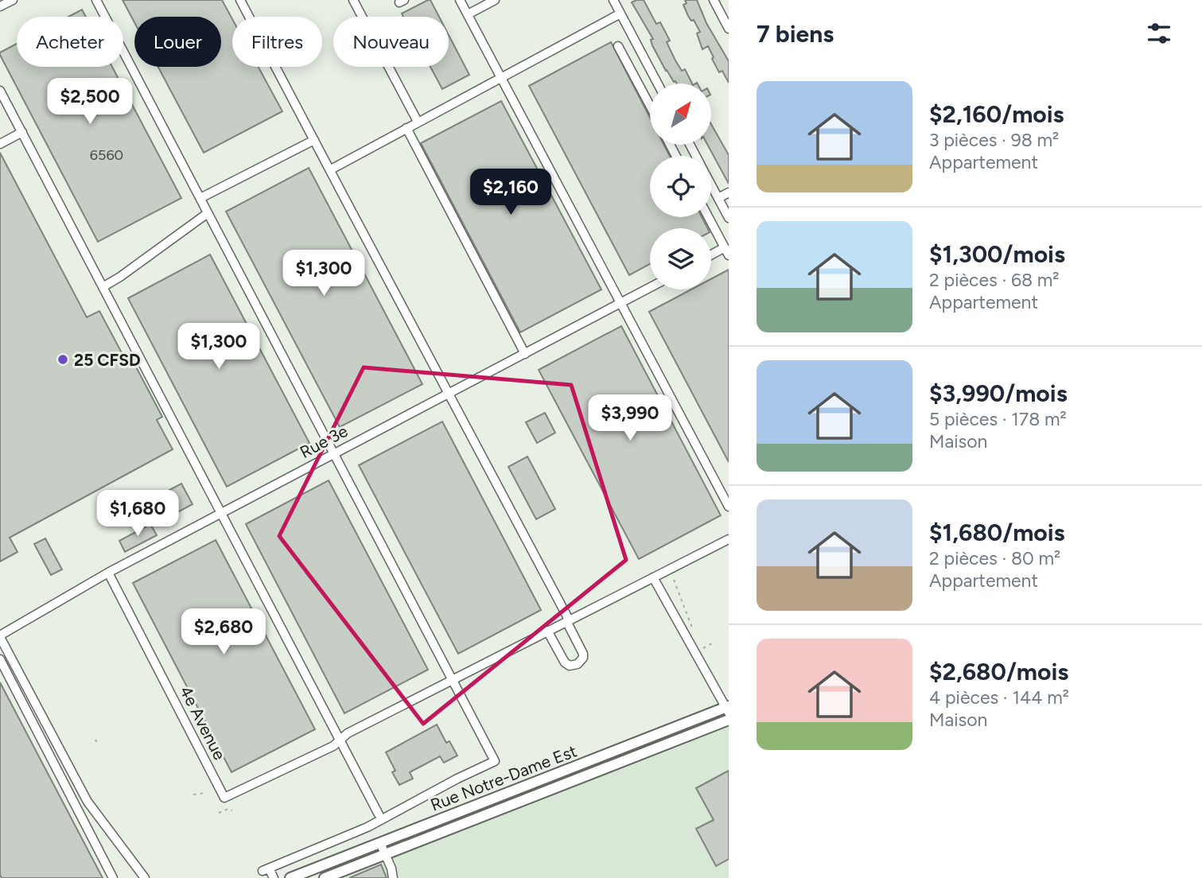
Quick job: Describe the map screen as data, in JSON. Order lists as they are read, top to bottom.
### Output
{
  "streets": {
    "main road": ["Rue Notre-Dame Est"],
    "street": ["Rue 3e", "4e Avenue"]
  },
  "crossings": [
    ["Rue 3e", "4e Avenue"]
  ],
  "places": ["25 CFSD"],
  "house_numbers": ["6560"],
  "north": "top right",
  "page": {
    "heading": "7 biens",
    "chip": [
      "Acheter",
      "Louer",
      "Filtres",
      "Nouveau"
    ],
    "list": [
      {
        "name": "$2,160/mois",
        "note": "3 pièces · 98 m² · Appartement"
      },
      {
        "name": "$1,300/mois",
        "note": "2 pièces · 68 m² · Appartement"
      },
      {
        "name": "$3,990/mois",
        "note": "5 pièces · 178 m² · Maison"
      },
      {
        "name": "$1,680/mois",
        "note": "2 pièces · 80 m² · Appartement"
      },
      {
        "name": "$2,680/mois",
        "note": "4 pièces · 144 m² · Maison"
      }
    ],
    "price": [
      "$2,500",
      "$2,160",
      "$1,300",
      "$1,300",
      "$3,990",
      "$1,680",
      "$2,680"
    ]
  }
}
